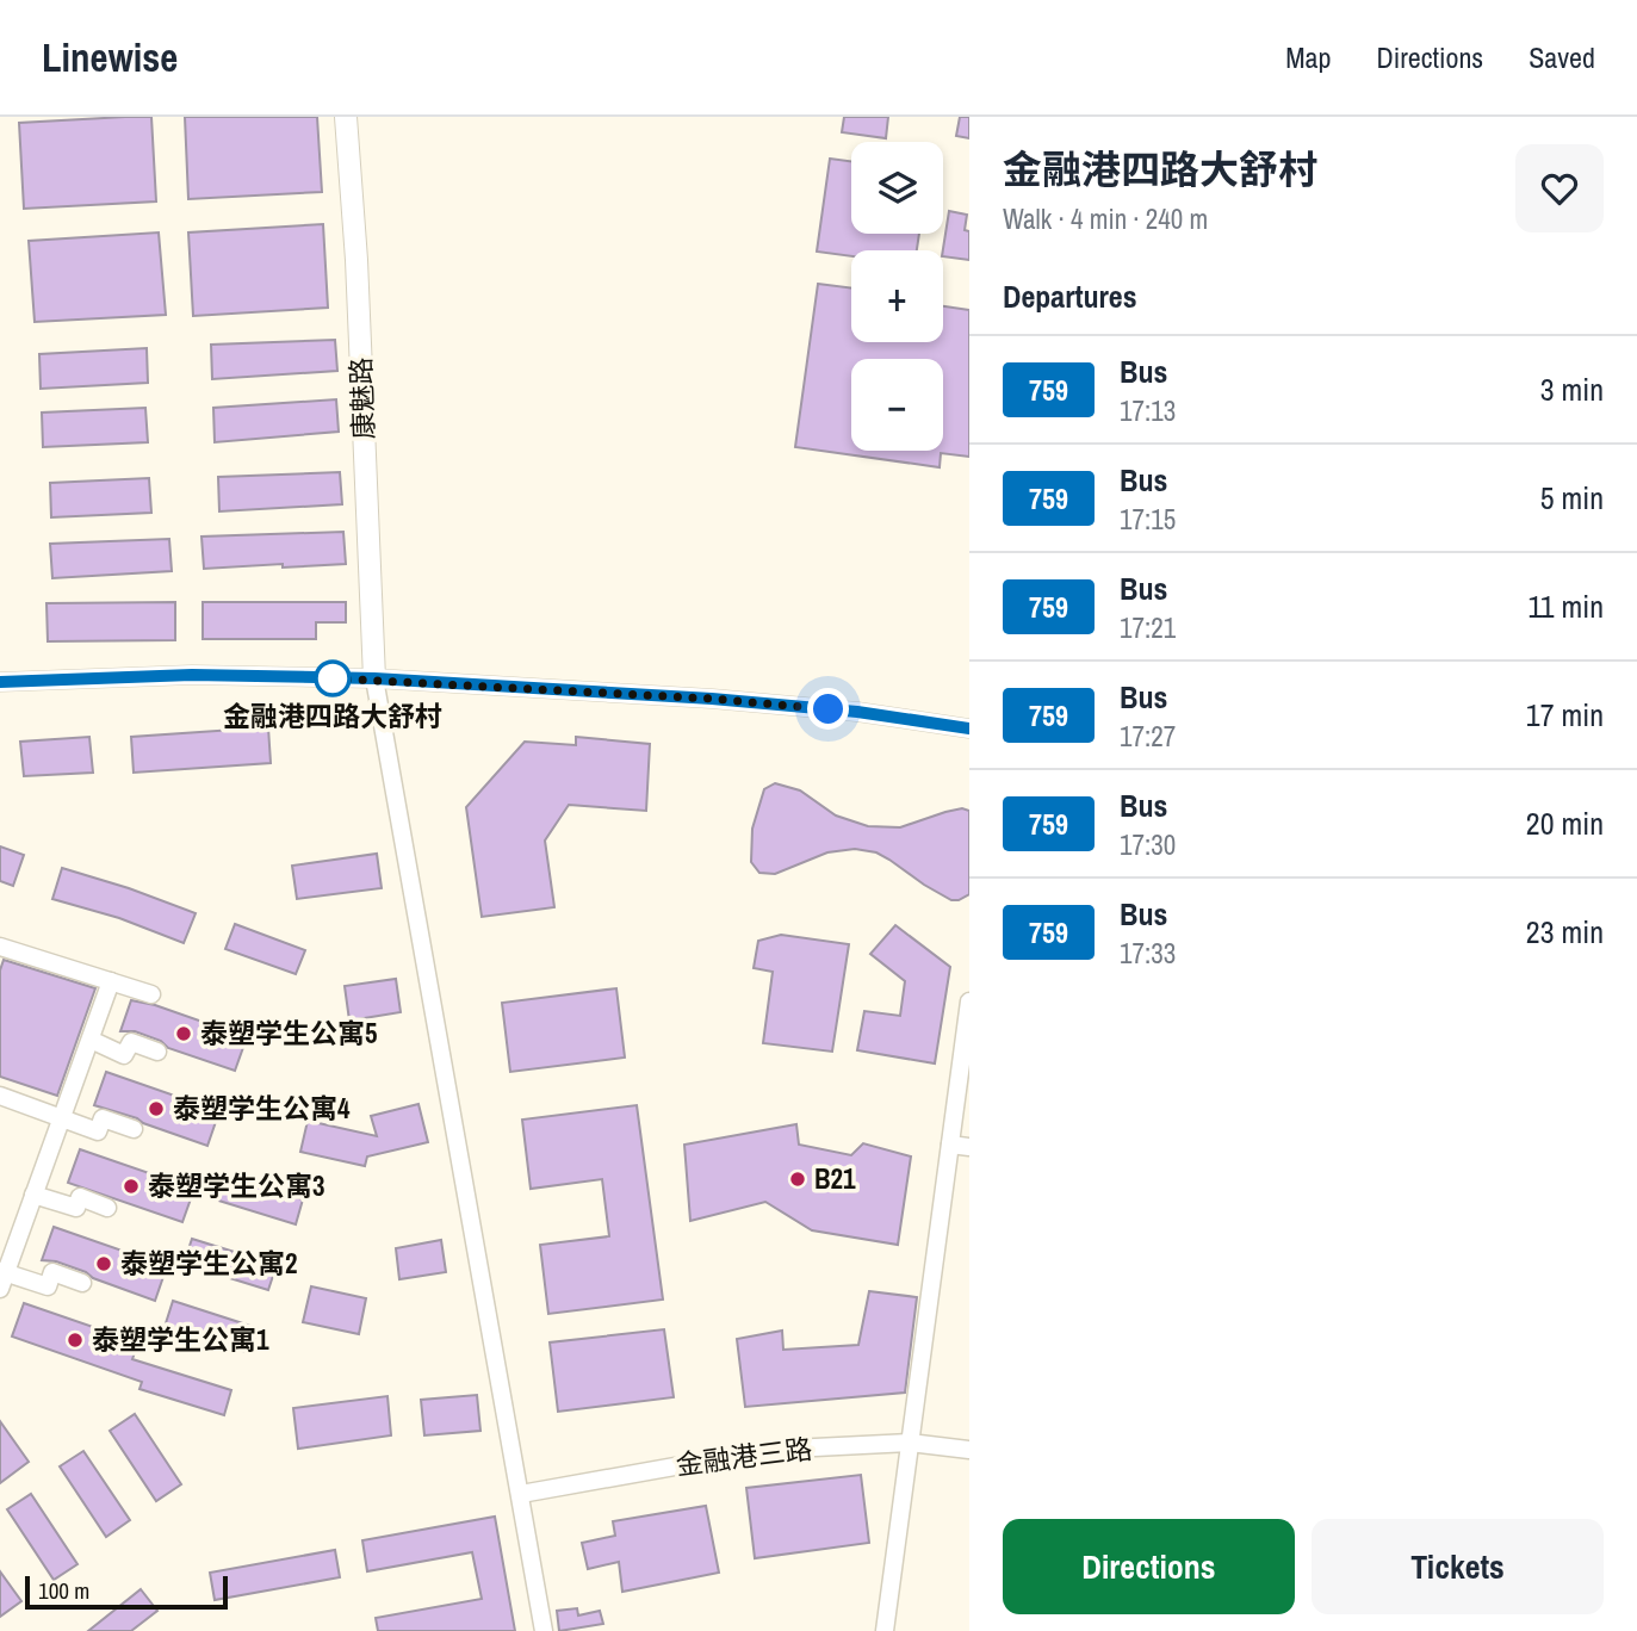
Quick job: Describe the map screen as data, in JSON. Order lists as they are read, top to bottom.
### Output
{
  "streets": {
    "main road": ["康魅路"],
    "street": ["金融港三路"]
  },
  "places": [
    "金融港四路大舒村",
    "泰塑学生公寓5",
    "泰塑学生公寓4",
    "B21",
    "泰塑学生公寓3",
    "泰塑学生公寓2",
    "泰塑学生公寓1"
  ],
  "lines": ["bus line 759"],
  "scale_bar": "100 m",
  "page": {
    "header": "Linewise",
    "nav": ["Map", "Directions", "Saved"],
    "heading": [
      ["金融港四路大舒村", "Walk · 4 min · 240 m"],
      "Departures"
    ],
    "map_buttons": ["+", "−"],
    "list": [
      {
        "mark": "759",
        "name": "Bus",
        "note": "17:13",
        "value": "3 min"
      },
      {
        "mark": "759",
        "name": "Bus",
        "note": "17:15",
        "value": "5 min"
      },
      {
        "mark": "759",
        "name": "Bus",
        "note": "17:21",
        "value": "11 min"
      },
      {
        "mark": "759",
        "name": "Bus",
        "note": "17:27",
        "value": "17 min"
      },
      {
        "mark": "759",
        "name": "Bus",
        "note": "17:30",
        "value": "20 min"
      },
      {
        "mark": "759",
        "name": "Bus",
        "note": "17:33",
        "value": "23 min"
      }
    ],
    "buttons": ["Directions", "Tickets"],
    "scale": "100 m"
  }
}
